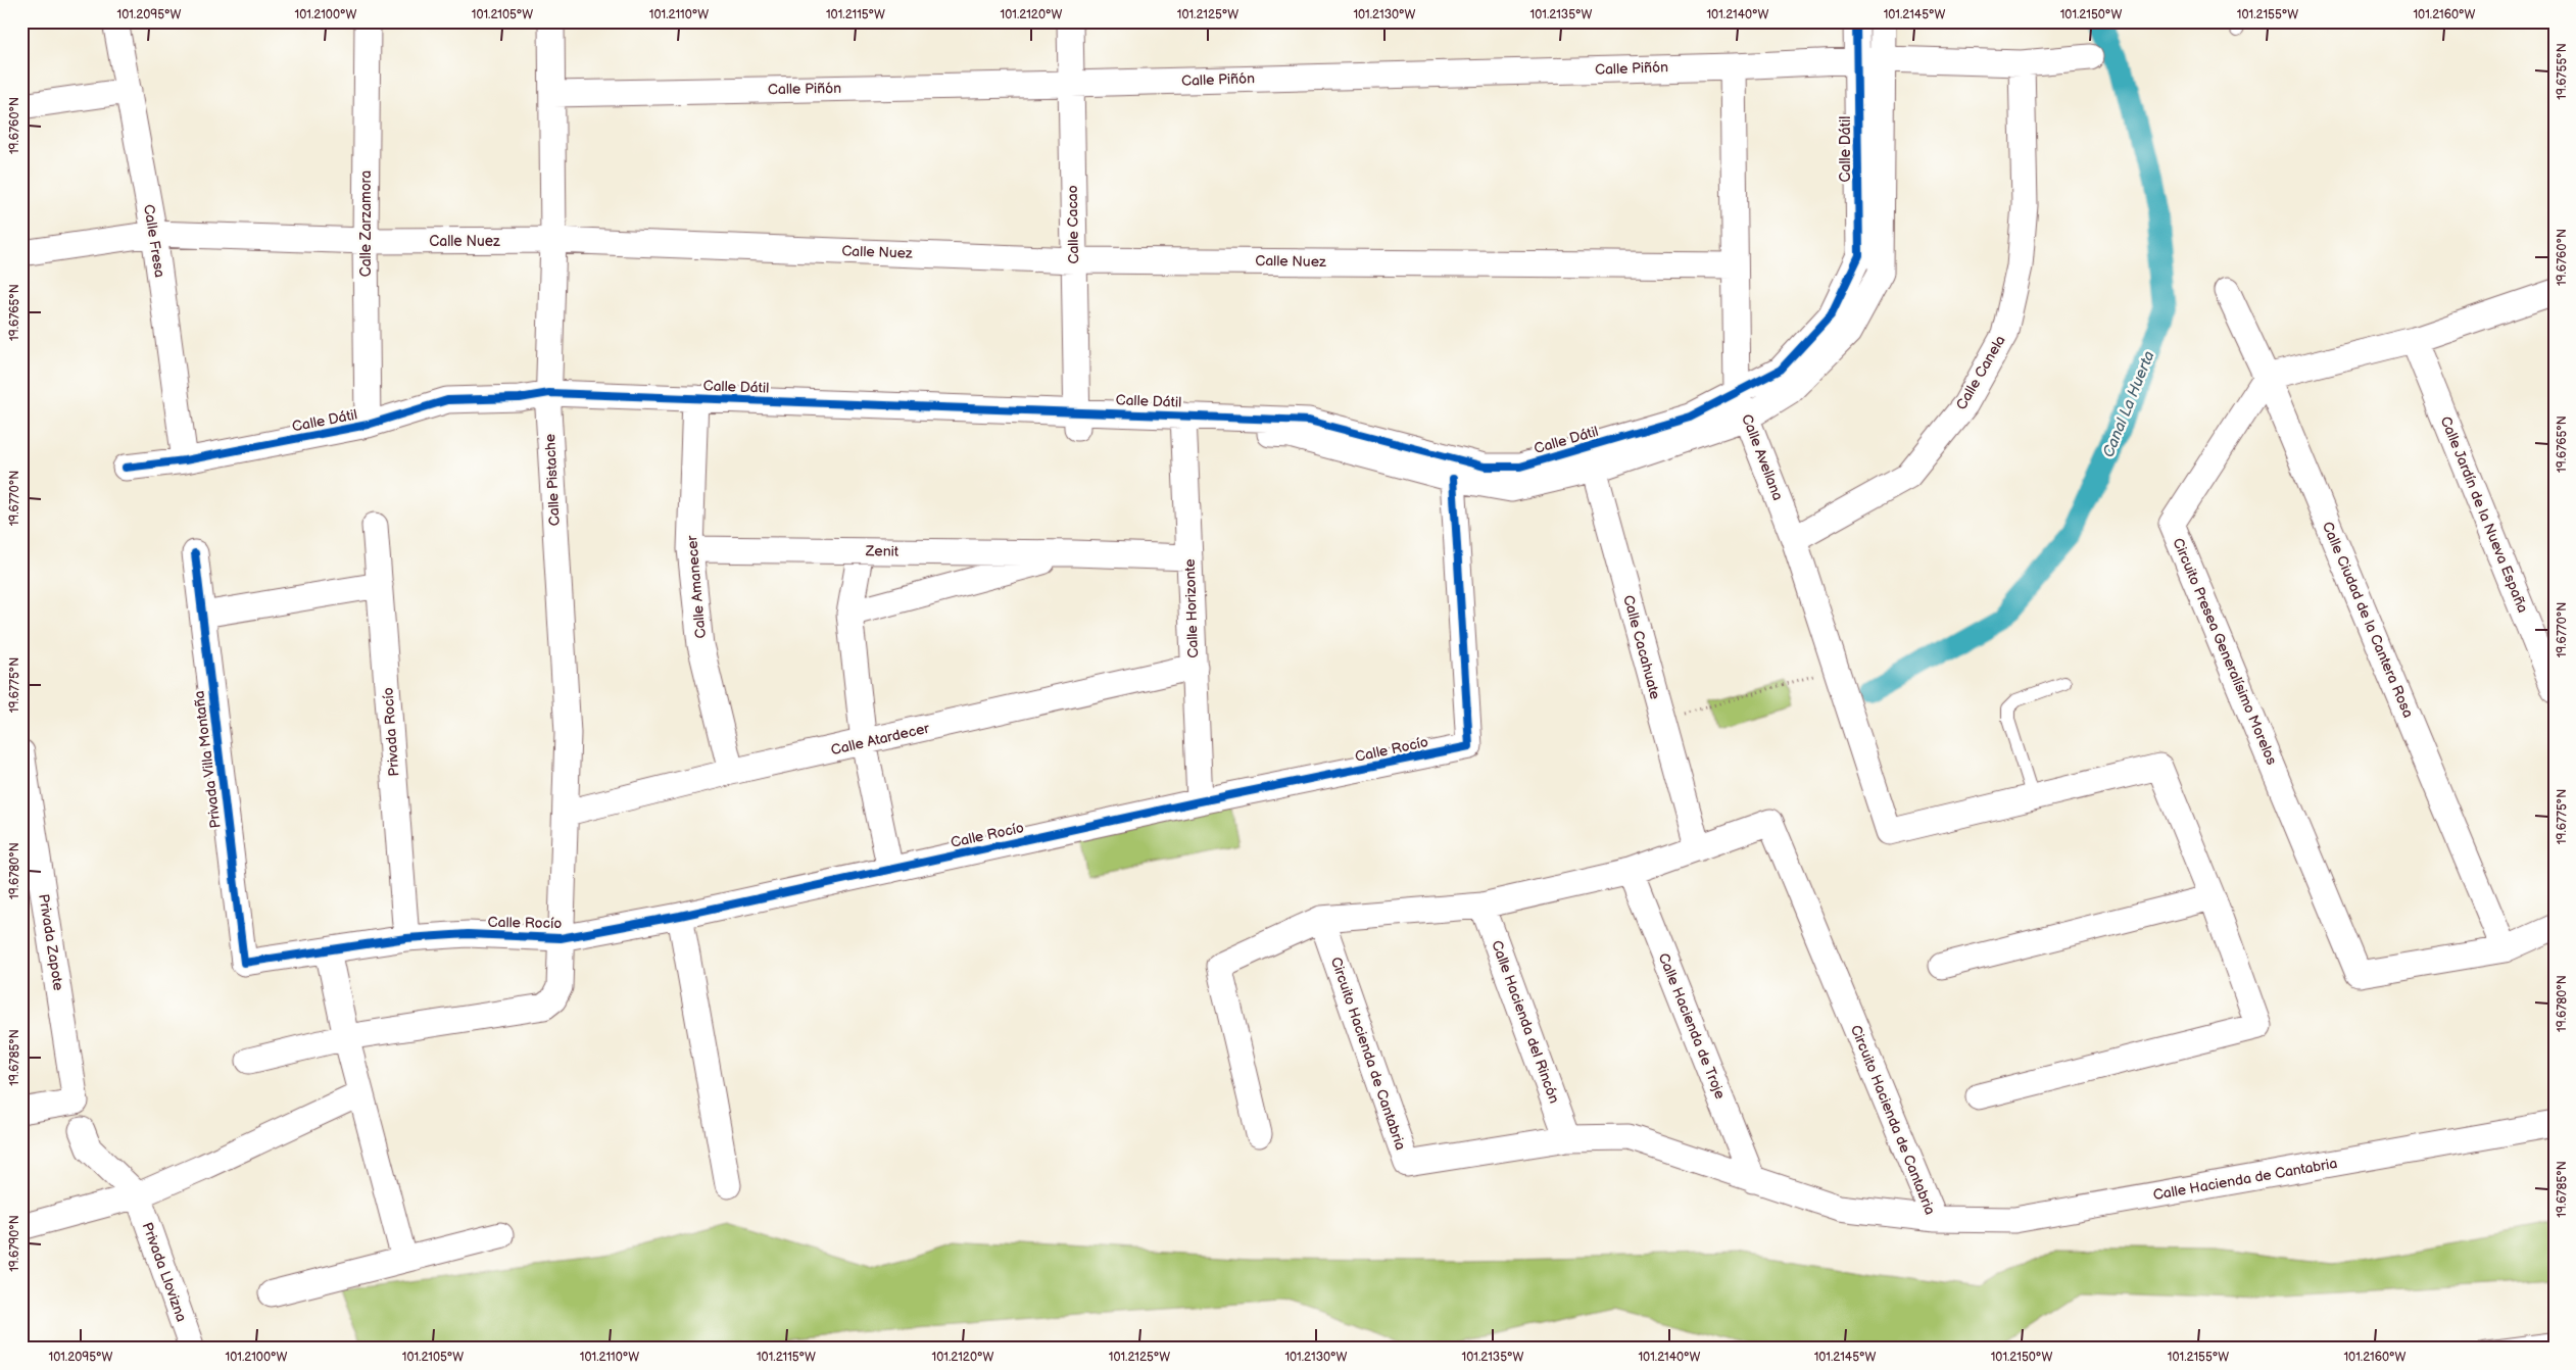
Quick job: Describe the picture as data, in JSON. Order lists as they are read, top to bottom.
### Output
{
  "streets": {
    "street": [
      "Calle Piñón",
      "Calle Dátil",
      "Calle Zarzamora",
      "Calle Cacao",
      "Calle Fresa",
      "Calle Nuez",
      "Calle Canela",
      "Calle Avellana",
      "Calle Pistache",
      "Calle Jardín de la Nueva España",
      "Zenit",
      "Calle Amanecer",
      "Calle Horizonte",
      "Calle Ciudad de la Cantera Rosa",
      "Calle Cacahuate",
      "Circuito Presea Generalísimo Morelos",
      "Privada Rocío",
      "Calle Atardecer",
      "Calle Rocío",
      "Privada Villa Montaña",
      "Privada Zapote",
      "Calle Hacienda del Rincón",
      "Calle Hacienda de Troje",
      "Circuito Hacienda de Cantabria",
      "Calle Hacienda de Cantabria",
      "Privada Llovizna"
    ]
  },
  "crossings": [
    ["Calle Piñón", "Calle Dátil"],
    ["Calle Piñón", "Calle Cacao"],
    ["Calle Piñón", "Calle Avellana"],
    ["Calle Piñón", "Calle Pistache"],
    ["Calle Dátil", "Calle Zarzamora"],
    ["Calle Dátil", "Calle Cacao"],
    ["Calle Dátil", "Calle Fresa"],
    ["Calle Dátil", "Calle Avellana"],
    ["Calle Dátil", "Calle Pistache"],
    ["Calle Dátil", "Calle Amanecer"],
    ["Calle Dátil", "Calle Horizonte"],
    ["Calle Dátil", "Calle Cacahuate"],
    ["Calle Dátil", "Calle Rocío"],
    ["Calle Zarzamora", "Calle Nuez"],
    ["Calle Cacao", "Calle Nuez"],
    ["Calle Fresa", "Calle Nuez"],
    ["Calle Nuez", "Calle Avellana"],
    ["Calle Nuez", "Calle Pistache"],
    ["Calle Canela", "Calle Avellana"],
    ["Calle Pistache", "Calle Atardecer"],
    ["Calle Pistache", "Calle Rocío"],
    ["Zenit", "Calle Amanecer"],
    ["Zenit", "Calle Horizonte"],
    ["Calle Amanecer", "Calle Atardecer"],
    ["Calle Horizonte", "Calle Atardecer"],
    ["Calle Horizonte", "Calle Rocío"],
    ["Calle Ciudad de la Cantera Rosa", "Circuito Presea Generalísimo Morelos"],
    ["Calle Cacahuate", "Circuito Hacienda de Cantabria"],
    ["Privada Rocío", "Calle Rocío"],
    ["Calle Rocío", "Privada Villa Montaña"],
    ["Calle Hacienda del Rincón", "Circuito Hacienda de Cantabria"],
    ["Calle Hacienda de Troje", "Circuito Hacienda de Cantabria"],
    ["Circuito Hacienda de Cantabria", "Calle Hacienda de Cantabria"]
  ],
  "water": ["Canal La Huerta"],
  "coordinates": [
    "101.2095°W",
    "101.2100°W",
    "101.2105°W",
    "101.2110°W",
    "101.2115°W",
    "101.2120°W",
    "101.2125°W",
    "101.2130°W",
    "101.2135°W",
    "101.2140°W",
    "101.2145°W",
    "101.2150°W",
    "101.2155°W",
    "101.2160°W",
    "19.6755°N",
    "19.6760°N",
    "19.6765°N",
    "19.6770°N",
    "19.6775°N",
    "19.6780°N",
    "19.6785°N",
    "19.6790°N"
  ]
}
